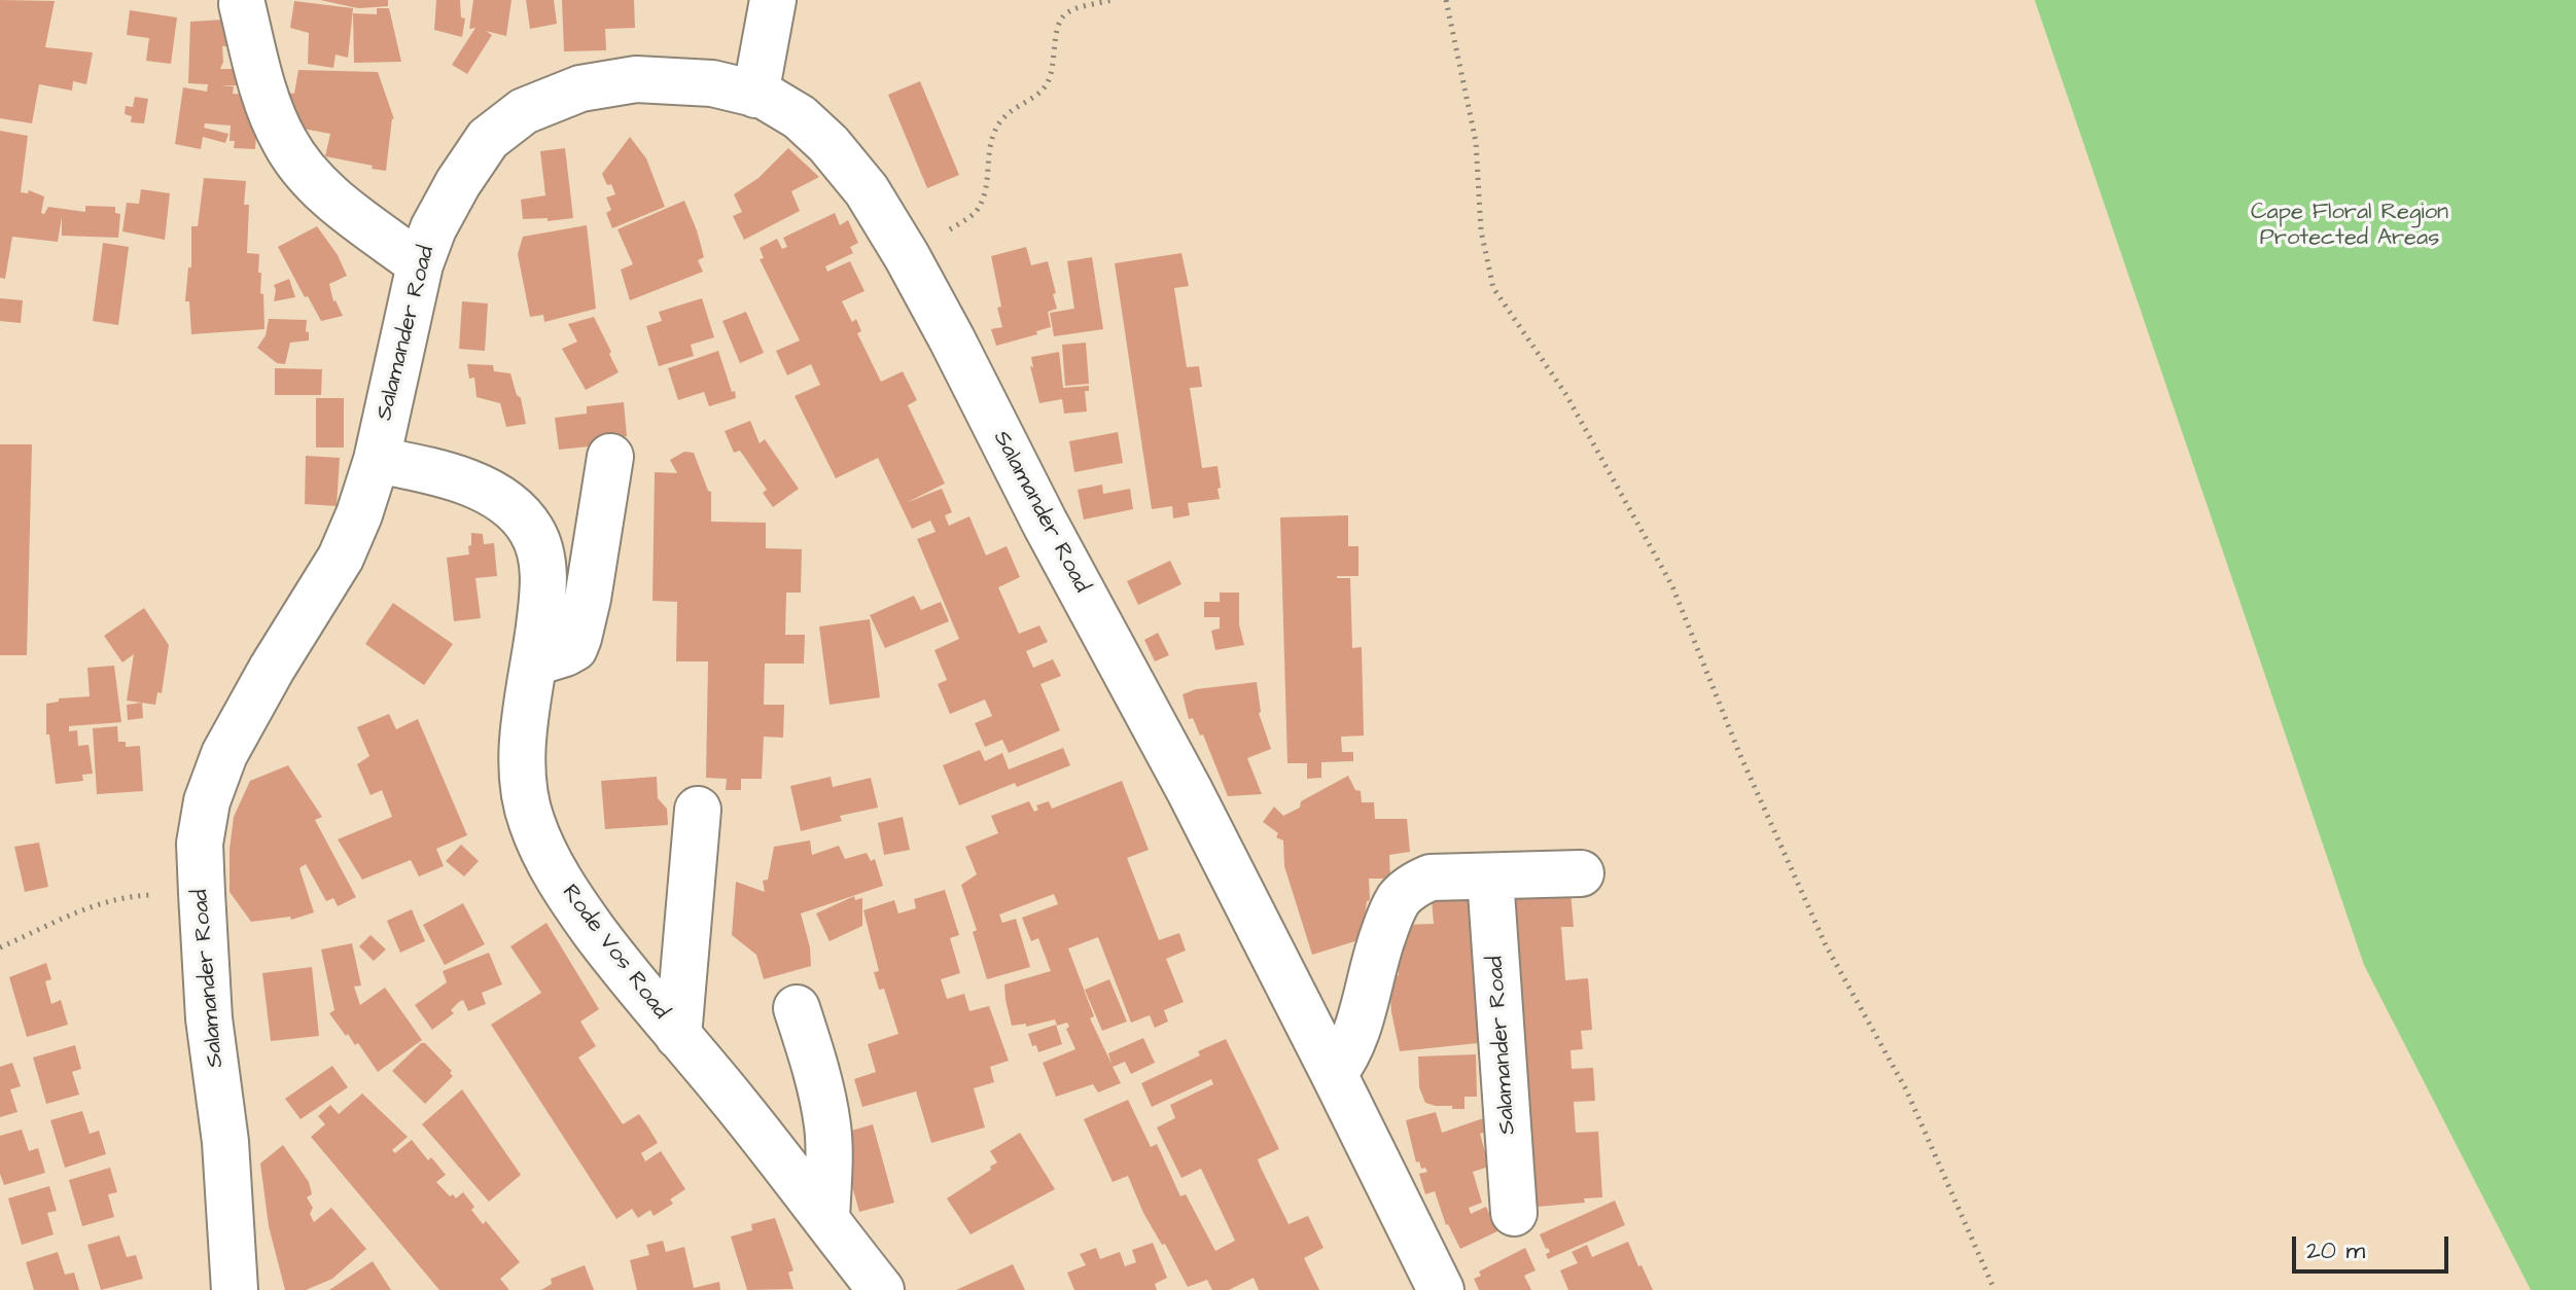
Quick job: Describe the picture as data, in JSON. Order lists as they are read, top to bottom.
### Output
{
  "streets": {
    "street": ["Salamander Road", "Rode Vos Road"]
  },
  "crossings": [
    ["Salamander Road", "Rode Vos Road"]
  ],
  "parks": ["Cape Floral Region Protected Areas"],
  "scale_bar": "20 m"
}
